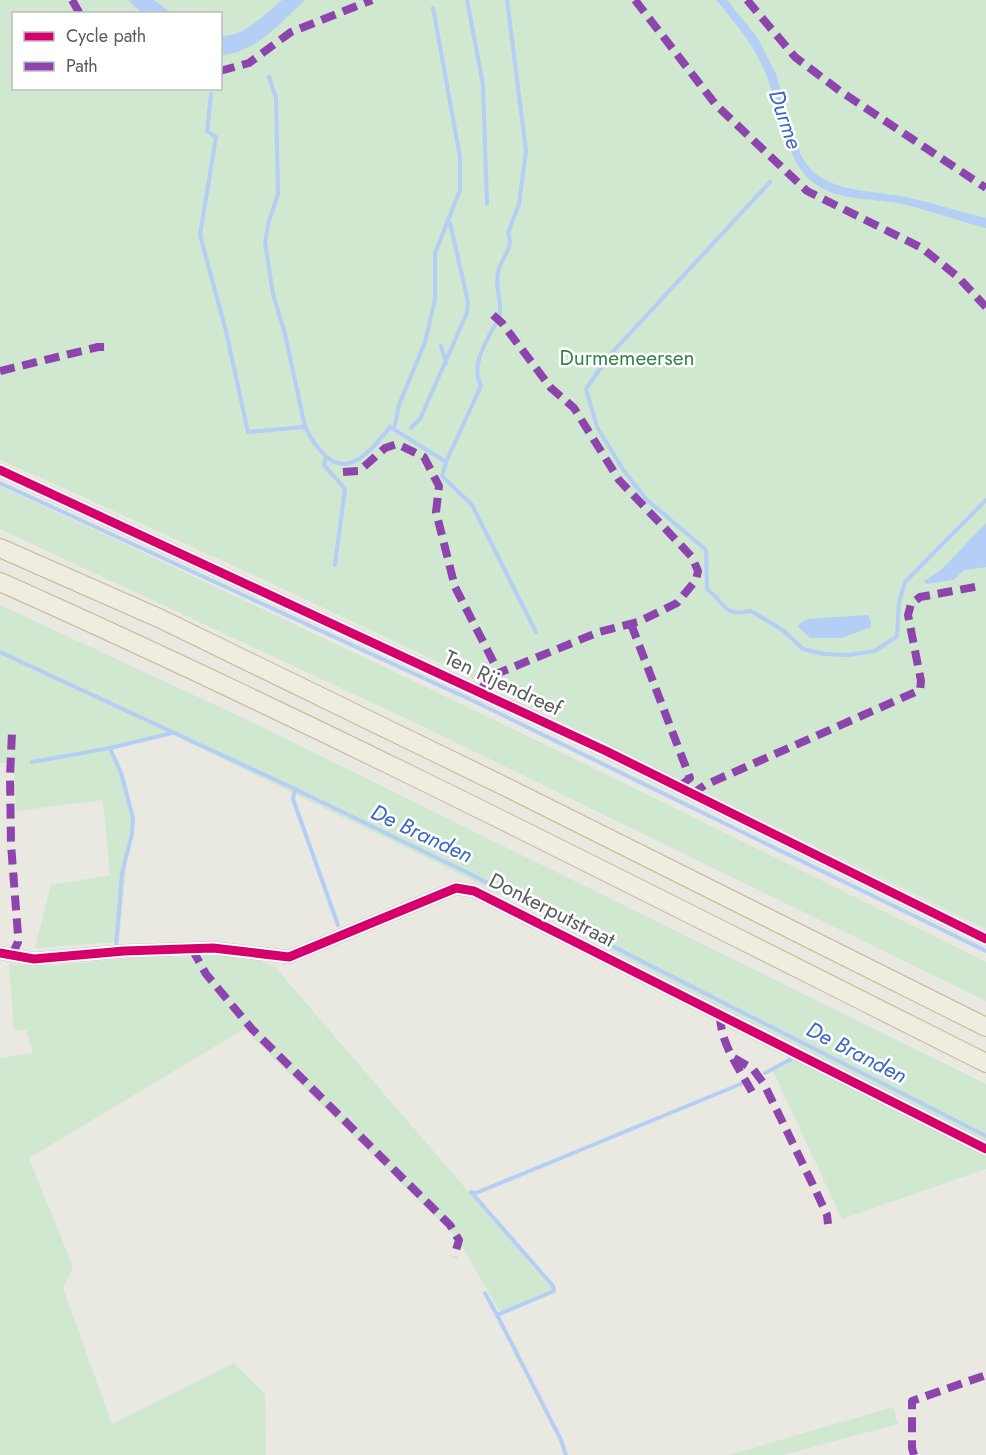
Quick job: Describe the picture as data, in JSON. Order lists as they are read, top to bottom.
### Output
{
  "streets": {
    "street": ["Ten Rijendreef", "Donkerputstraat"]
  },
  "water": ["Durme", "De Branden"],
  "parks": ["Durmemeersen"],
  "legend": ["Cycle path", "Path"]
}
